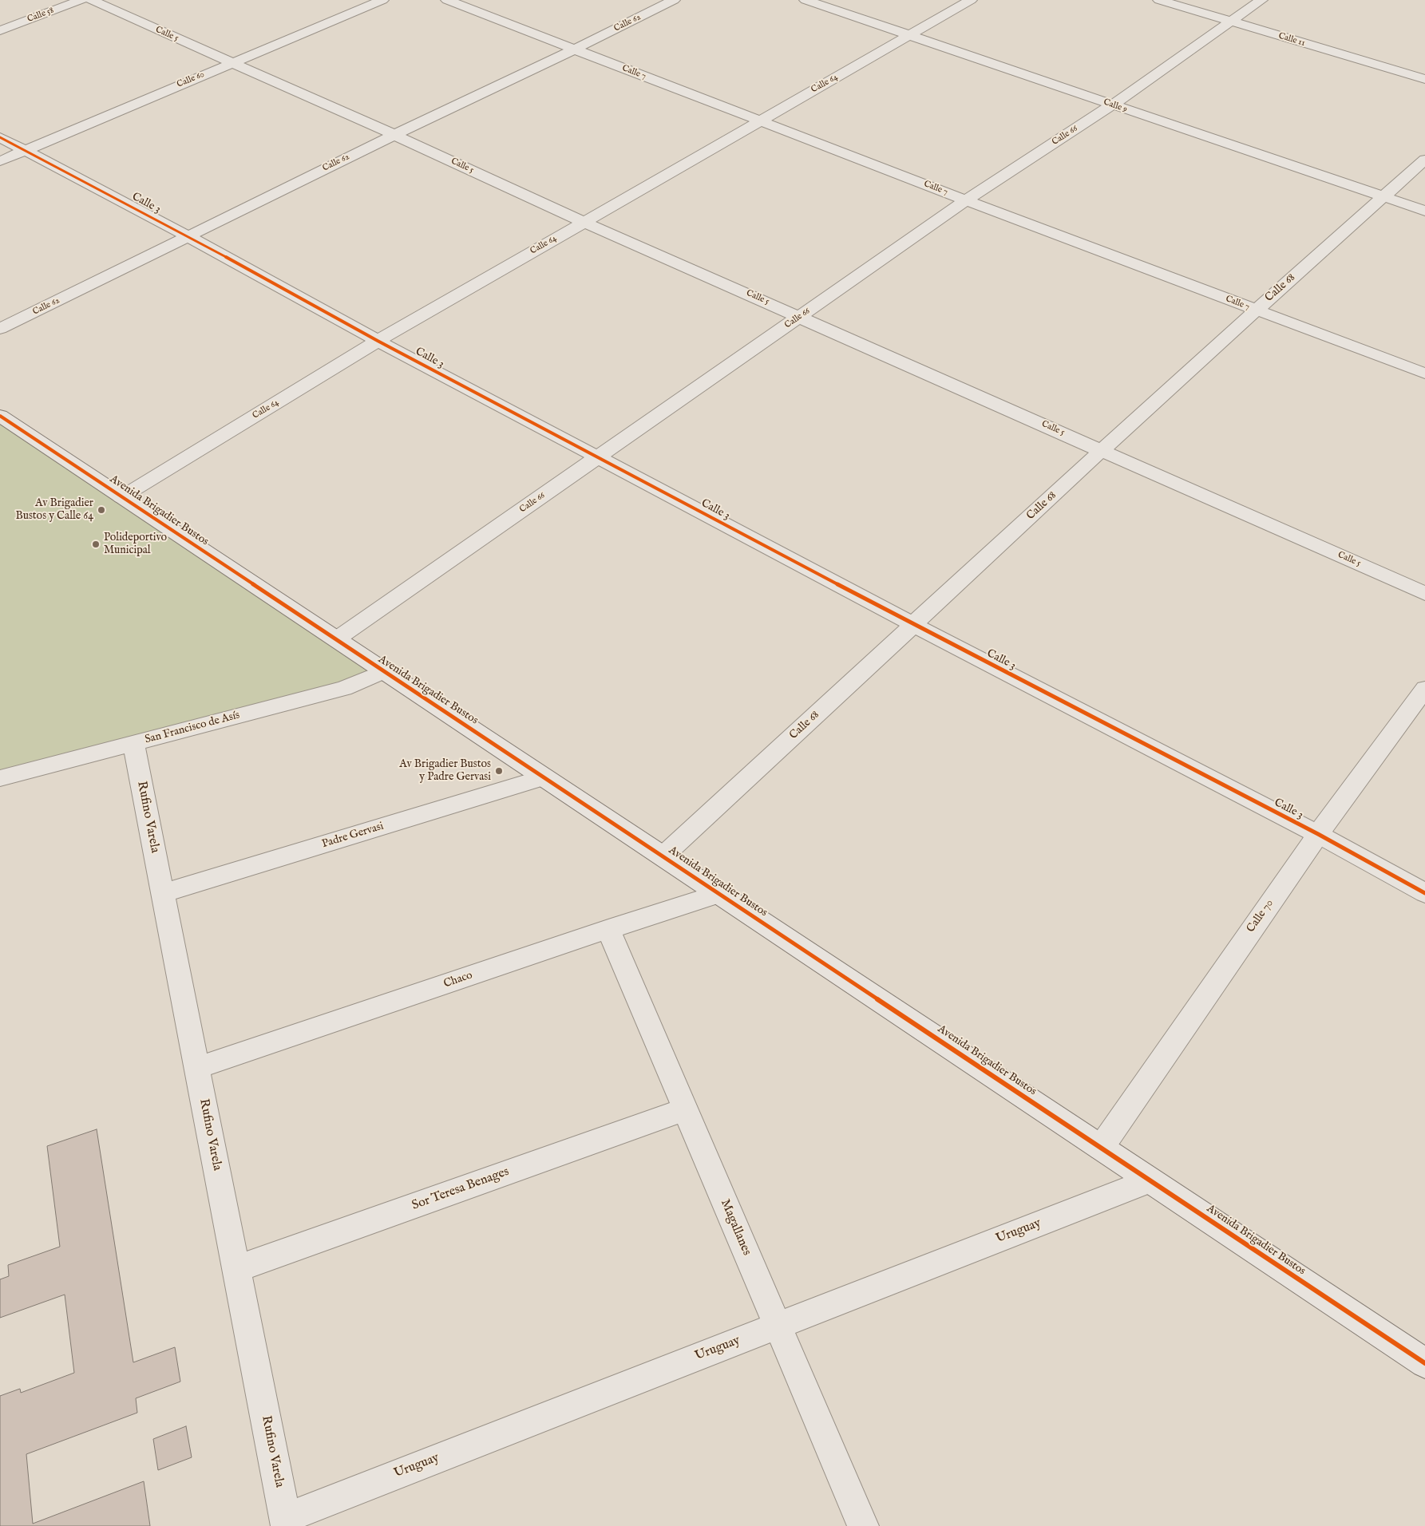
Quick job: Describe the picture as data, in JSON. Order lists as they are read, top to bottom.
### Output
{
  "streets": {
    "street": [
      "Calle 58",
      "Calle 62",
      "Calle 5",
      "Calle 11",
      "Calle 7",
      "Calle 60",
      "Calle 64",
      "Calle 9",
      "Calle 66",
      "Calle 3",
      "Calle 68",
      "Avenida Brigadier Bustos",
      "San Francisco de Asís",
      "Rufino Varela",
      "Padre Gervasi",
      "Calle 70",
      "Chaco",
      "Sor Teresa Benages",
      "Magallanes",
      "Uruguay"
    ]
  },
  "crossings": [
    ["Calle 62", "Calle 5"],
    ["Calle 62", "Calle 7"],
    ["Calle 62", "Calle 3"],
    ["Calle 5", "Calle 60"],
    ["Calle 5", "Calle 64"],
    ["Calle 5", "Calle 66"],
    ["Calle 5", "Calle 68"],
    ["Calle 11", "Calle 66"],
    ["Calle 7", "Calle 64"],
    ["Calle 7", "Calle 66"],
    ["Calle 7", "Calle 68"],
    ["Calle 60", "Calle 3"],
    ["Calle 64", "Calle 9"],
    ["Calle 64", "Calle 3"],
    ["Calle 64", "Avenida Brigadier Bustos"],
    ["Calle 9", "Calle 66"],
    ["Calle 9", "Calle 68"],
    ["Calle 66", "Calle 3"],
    ["Calle 66", "Avenida Brigadier Bustos"],
    ["Calle 3", "Calle 68"],
    ["Calle 3", "Calle 70"],
    ["Calle 68", "Avenida Brigadier Bustos"],
    ["Avenida Brigadier Bustos", "San Francisco de Asís"],
    ["Avenida Brigadier Bustos", "Padre Gervasi"],
    ["Avenida Brigadier Bustos", "Calle 70"],
    ["Avenida Brigadier Bustos", "Chaco"],
    ["Avenida Brigadier Bustos", "Uruguay"],
    ["San Francisco de Asís", "Rufino Varela"],
    ["Rufino Varela", "Padre Gervasi"],
    ["Rufino Varela", "Chaco"],
    ["Rufino Varela", "Sor Teresa Benages"],
    ["Rufino Varela", "Uruguay"],
    ["Chaco", "Magallanes"],
    ["Sor Teresa Benages", "Magallanes"],
    ["Magallanes", "Uruguay"]
  ],
  "places": ["Av Brigadier Bustos y Calle 64", "Polideportivo Municipal", "Av Brigadier Bustos y Padre Gervasi"]
}
